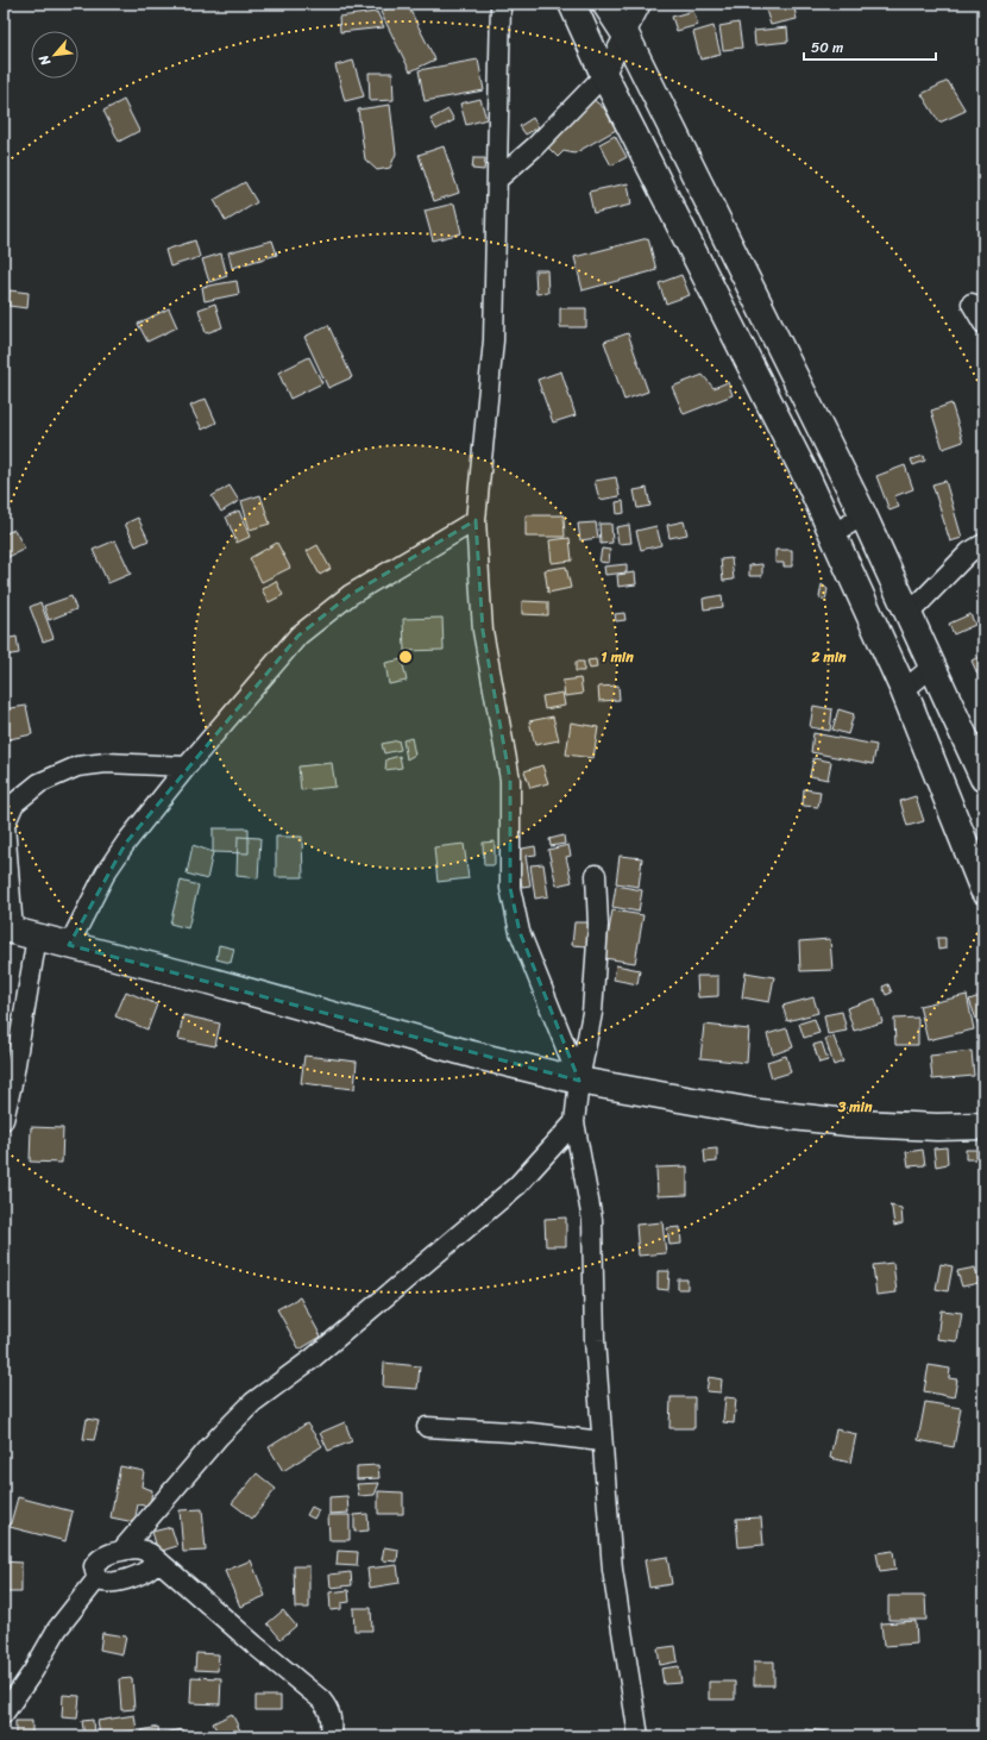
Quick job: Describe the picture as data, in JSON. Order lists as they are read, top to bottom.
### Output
{
  "scale_bar": "50 m",
  "north": "bottom left",
  "rings": ["1 min", "2 min", "3 min"]
}
